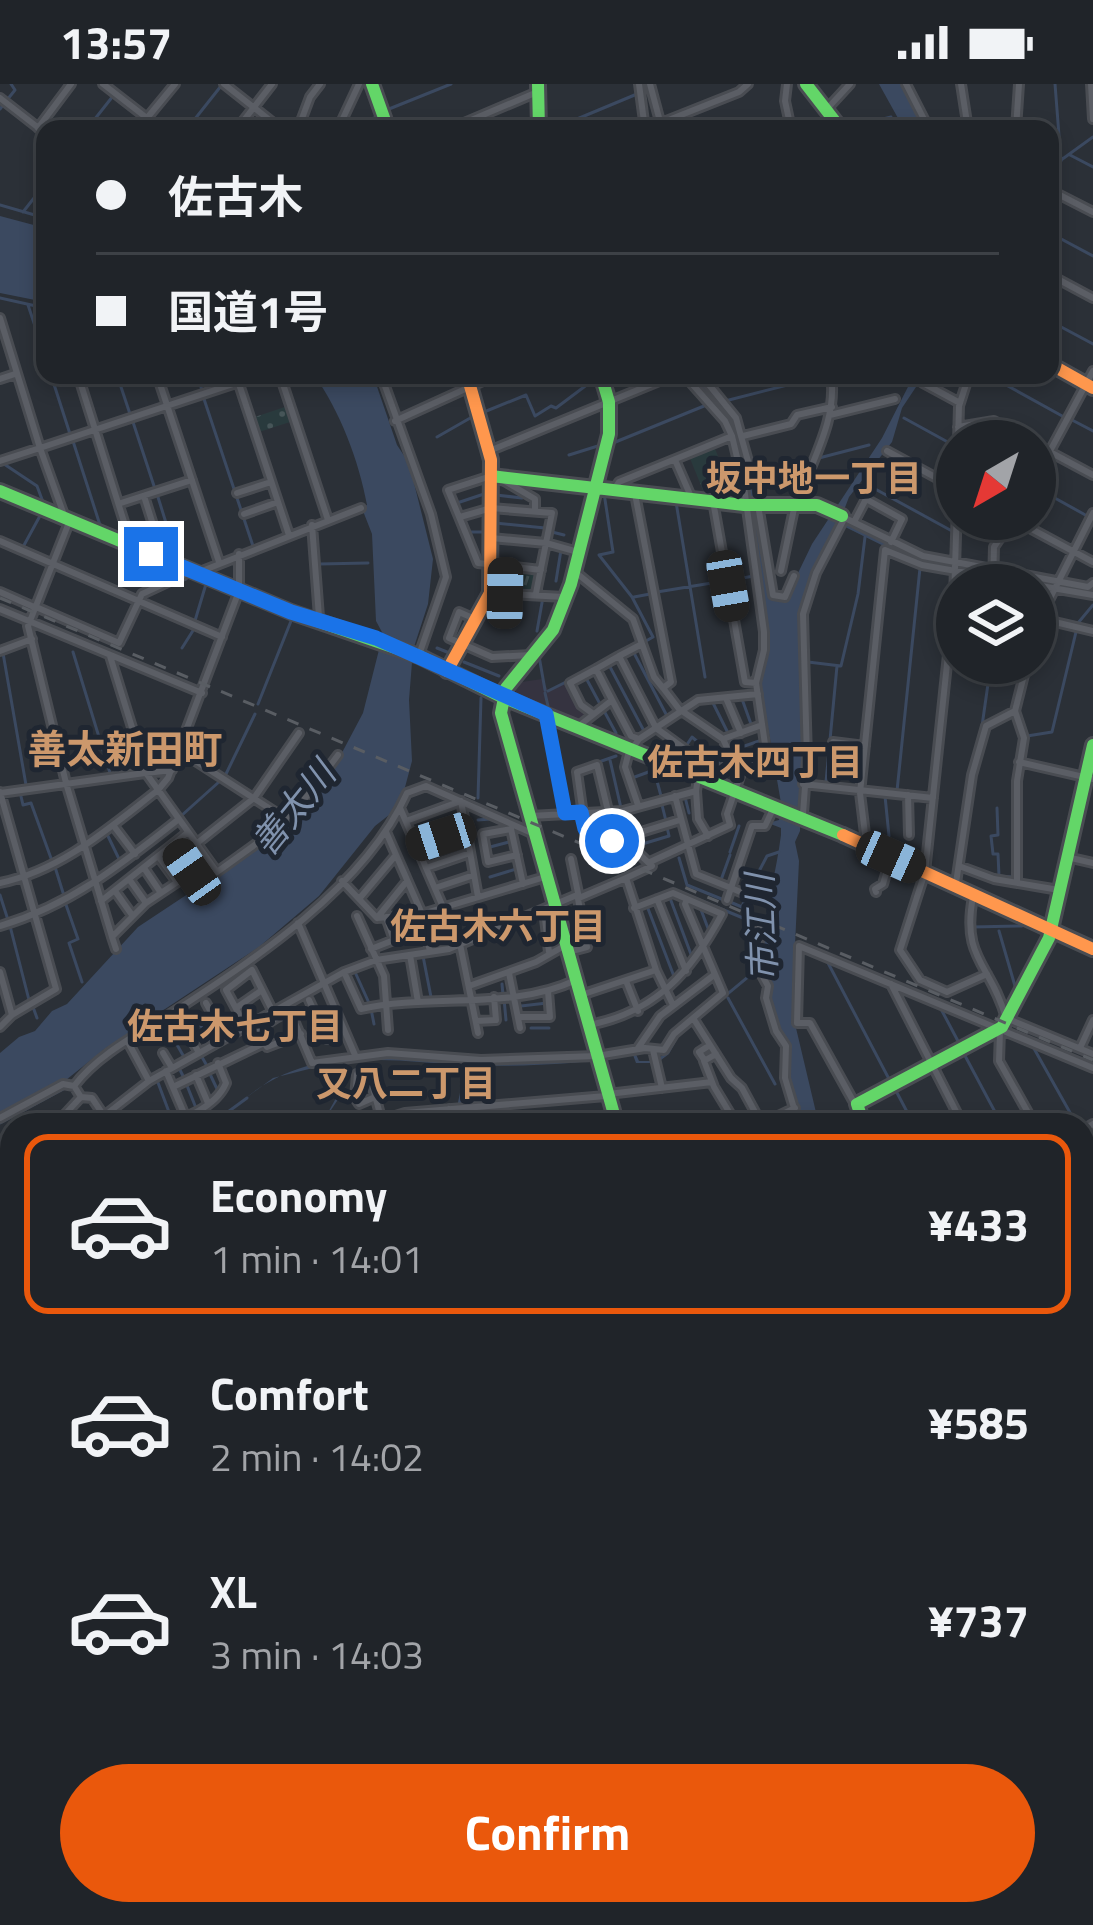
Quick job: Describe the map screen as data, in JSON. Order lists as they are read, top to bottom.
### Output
{
  "districts": [
    "坂中地一丁目",
    "善太新田町",
    "佐古木四丁目",
    "佐古木六丁目",
    "佐古木七丁目",
    "又八二丁目"
  ],
  "water": ["善太川", "市江川"],
  "north": "bottom left",
  "page": {
    "status": "13:57",
    "banner": ["佐古木", "国道1号"],
    "list": [
      {
        "name": "Economy",
        "note": "1 min · 14:01",
        "value": "¥433"
      },
      {
        "name": "Comfort",
        "note": "2 min · 14:02",
        "value": "¥585"
      },
      {
        "name": "XL",
        "note": "3 min · 14:03",
        "value": "¥737"
      }
    ],
    "buttons": "Confirm"
  }
}
